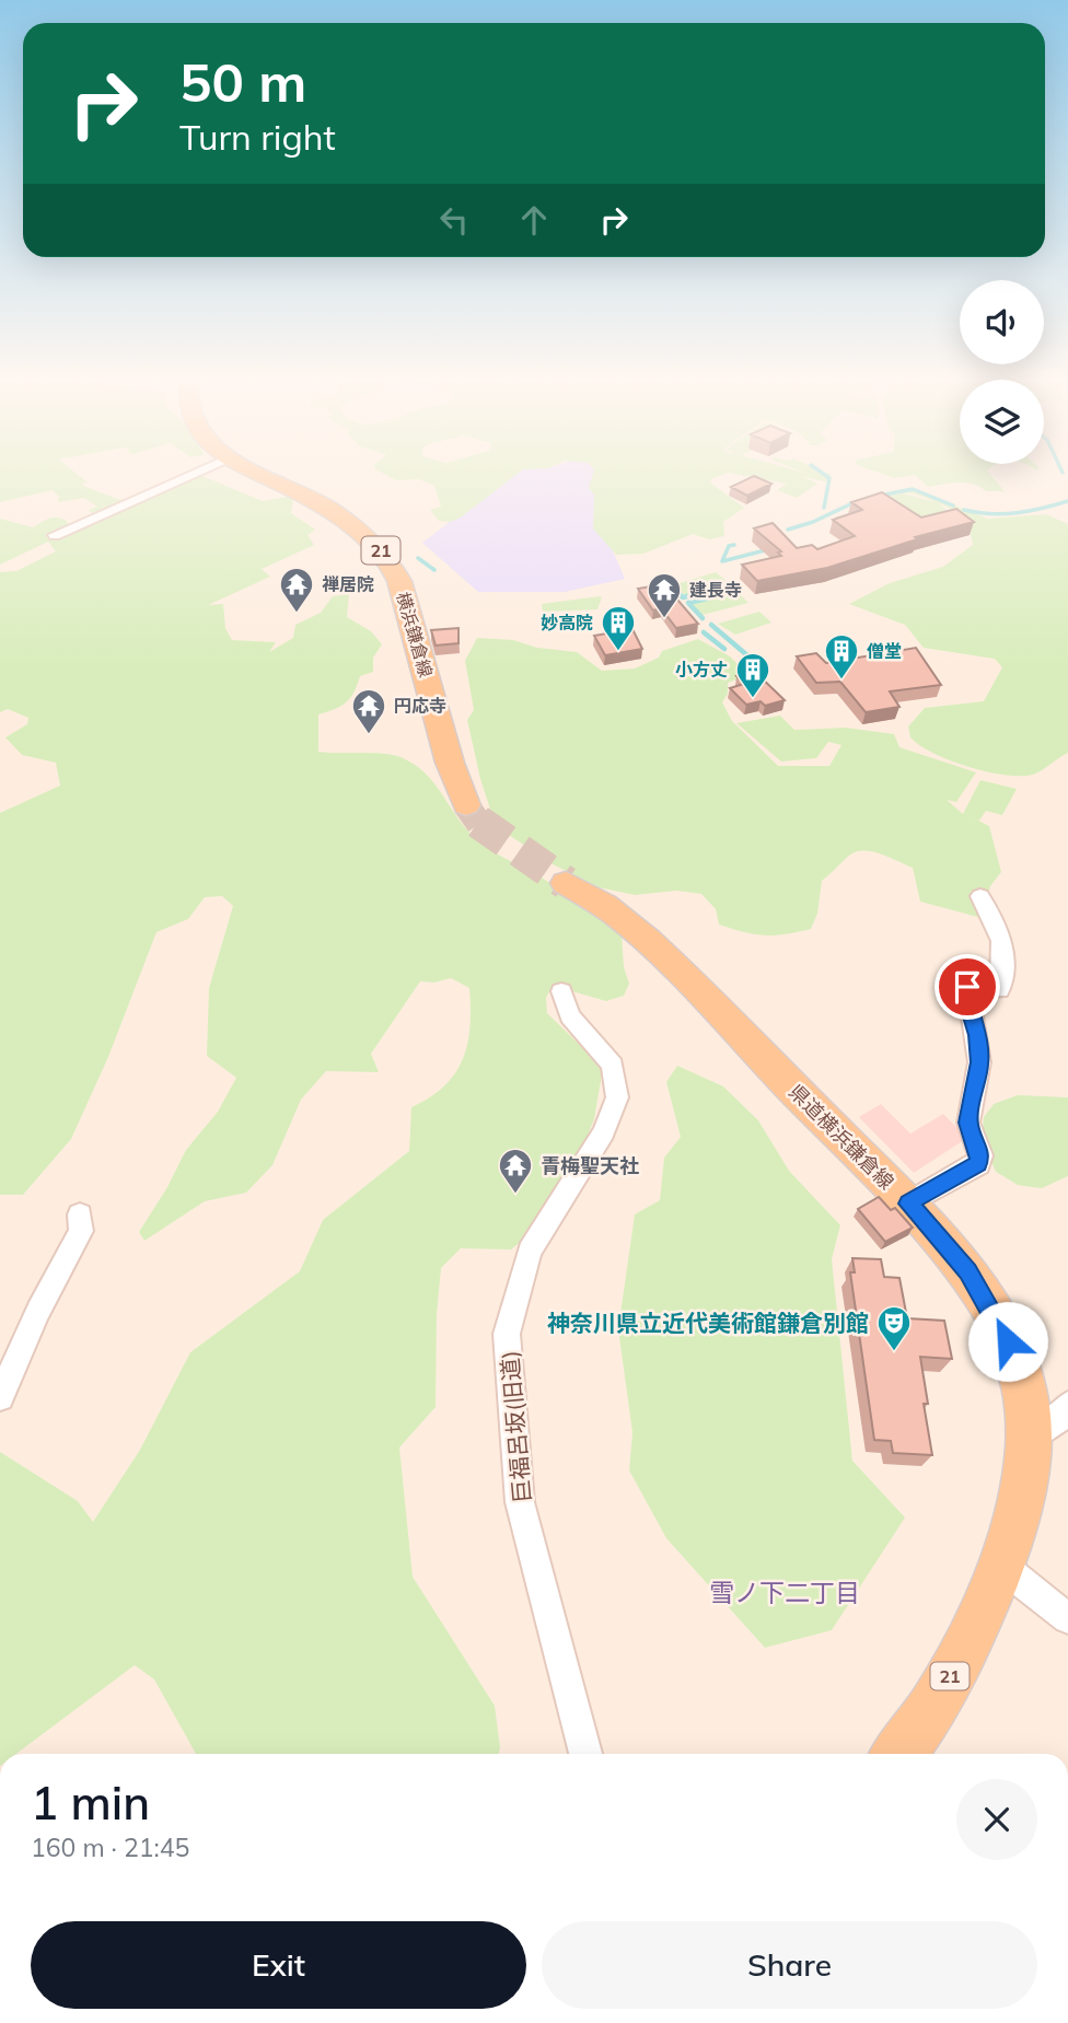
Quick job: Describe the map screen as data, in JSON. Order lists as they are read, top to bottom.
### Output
{
  "streets": {
    "main road": ["21", "横浜鎌倉線", "県道横浜鎌倉線"],
    "street": ["巨福呂坂(旧道)"]
  },
  "crossings": [
    ["21", "県道横浜鎌倉線"]
  ],
  "districts": ["雪ノ下二丁目"],
  "places": {
    "temple": [
      "禅居院",
      "建長寺",
      "円応寺",
      "青梅聖天社"
    ],
    "building": ["妙高院", "僧堂", "小方丈"],
    "theatre": ["神奈川県立近代美術館鎌倉別館"]
  },
  "page": {
    "turn": ["50 m", "Turn right"],
    "heading": ["1 min", "160 m · 21:45"],
    "buttons": ["Exit", "Share"]
  }
}
